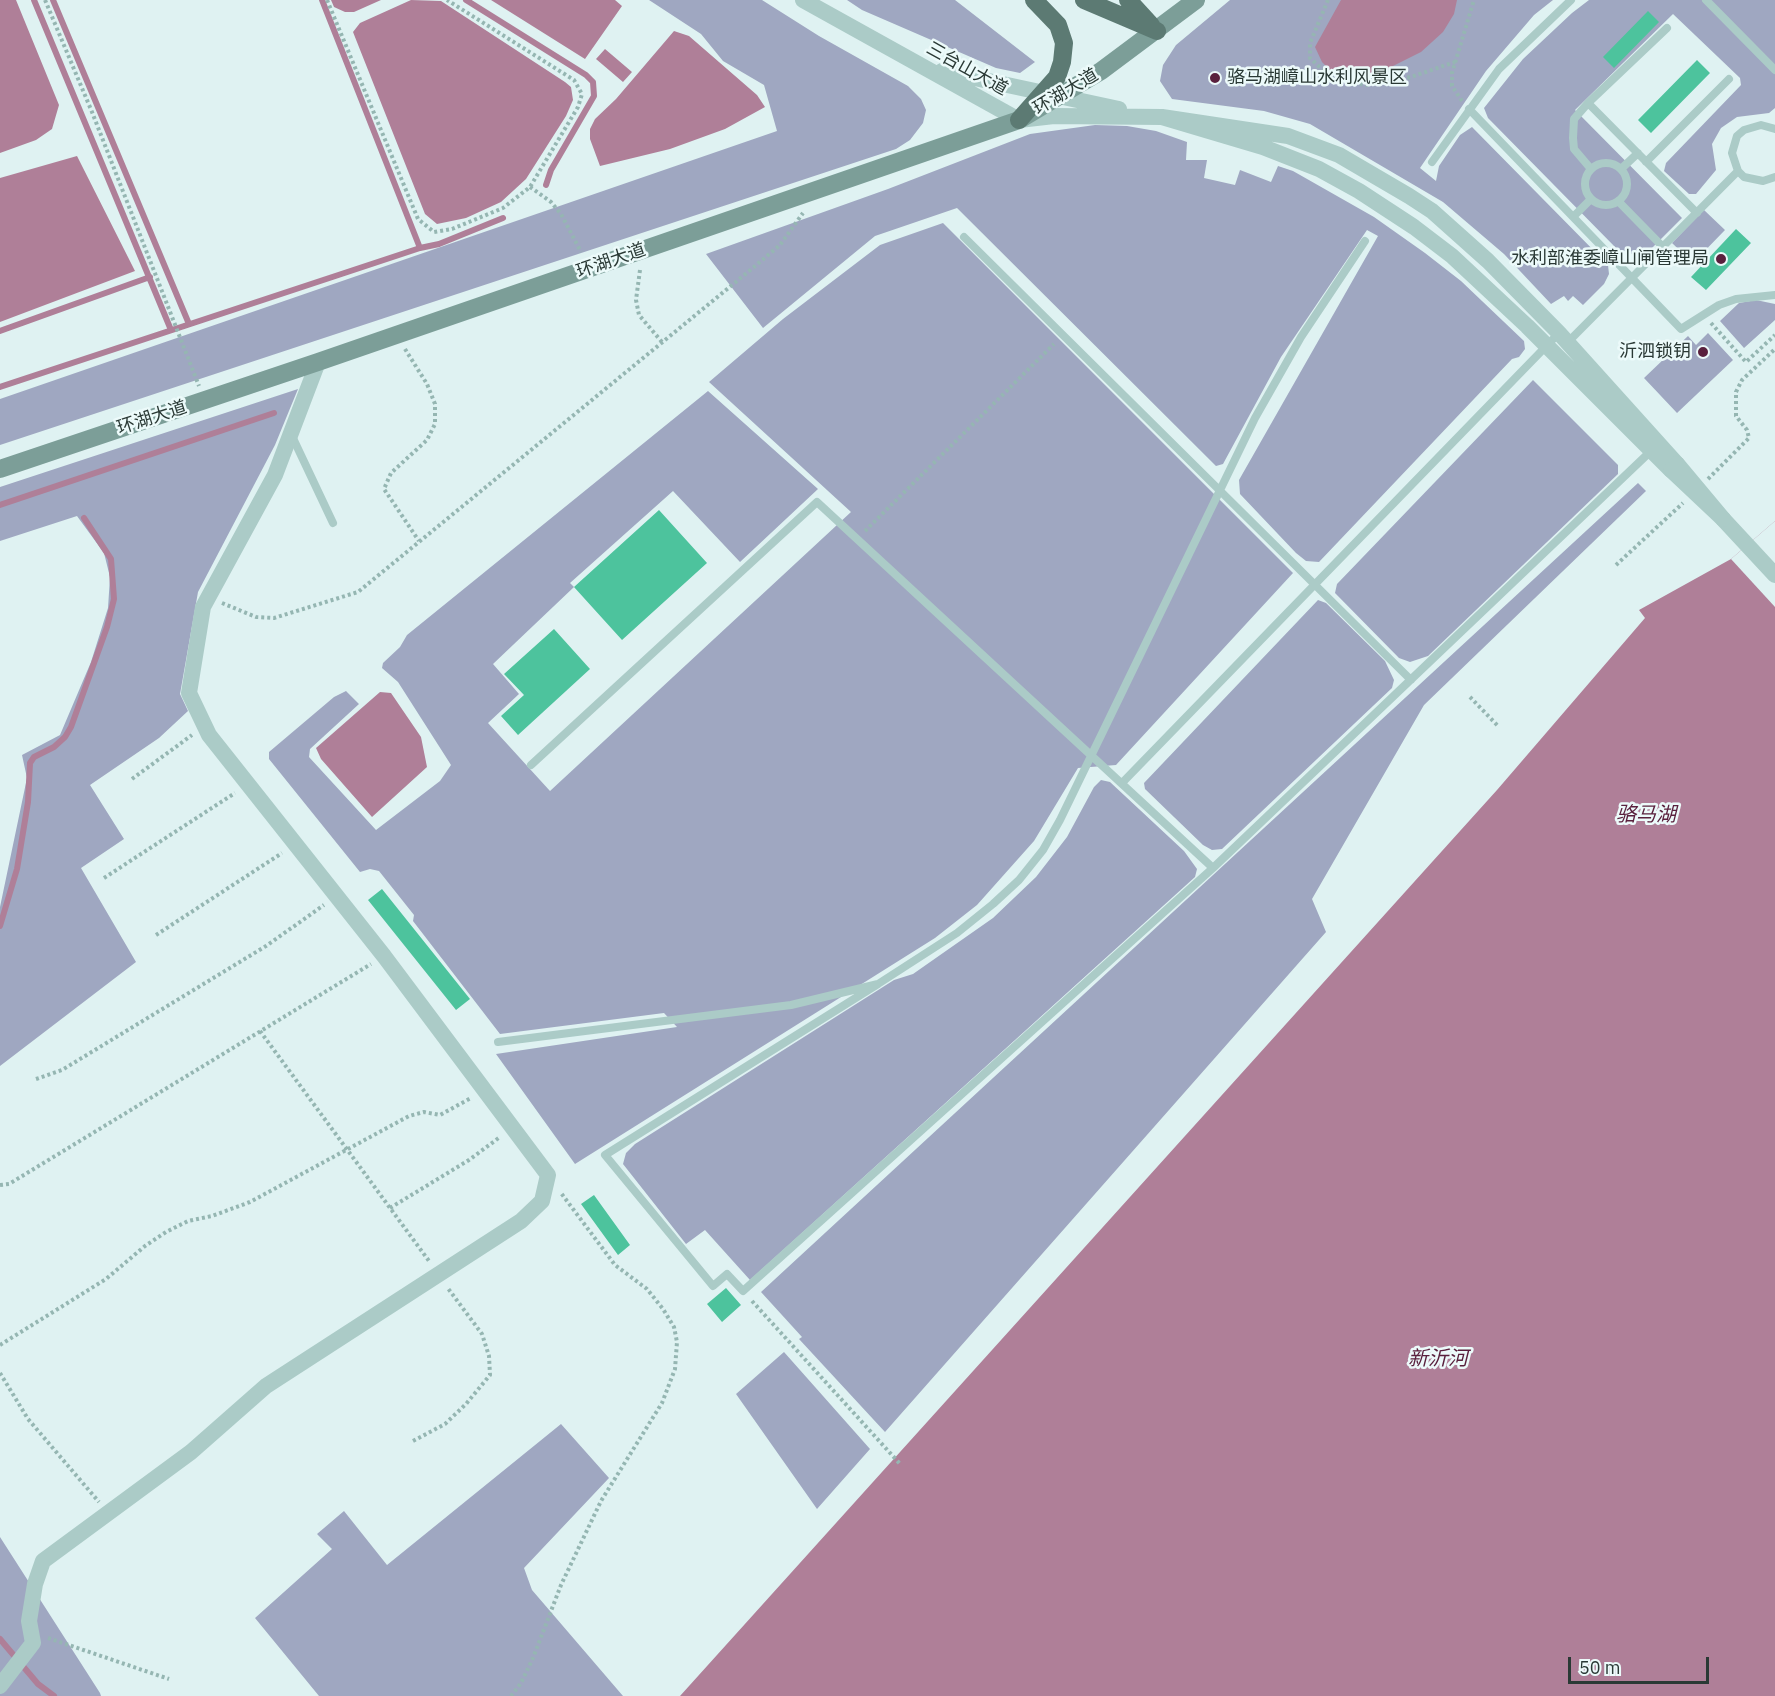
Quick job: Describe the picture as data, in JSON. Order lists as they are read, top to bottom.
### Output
{
  "streets": {
    "main road": ["环湖大道"],
    "street": ["三台山大道"]
  },
  "crossings": [
    ["三台山大道", "环湖大道"]
  ],
  "water": ["骆马湖", "新沂河"],
  "places": ["骆马湖嶂山水利风景区", "水利部淮委嶂山闸管理局", "沂泗锁钥"],
  "scale_bar": "50 m"
}
